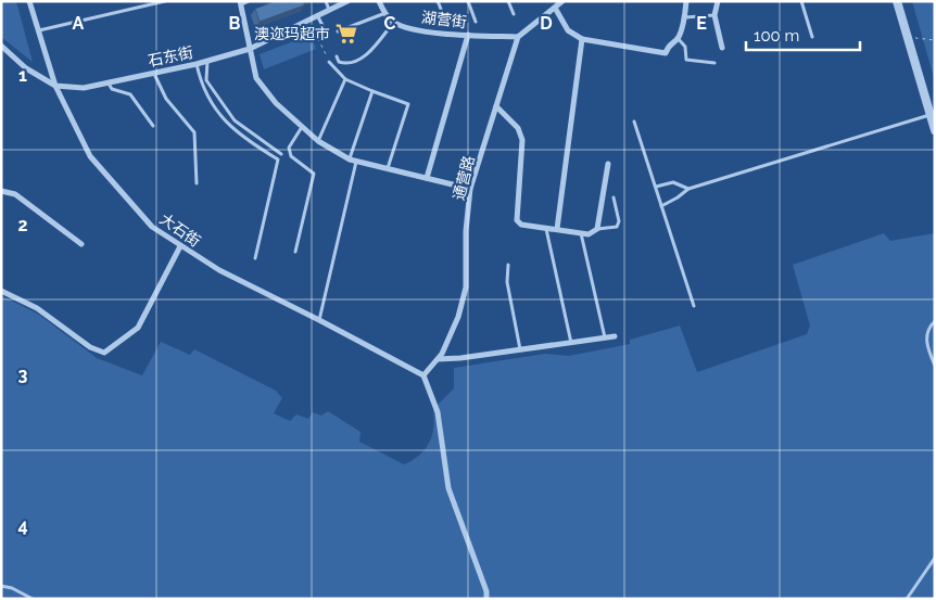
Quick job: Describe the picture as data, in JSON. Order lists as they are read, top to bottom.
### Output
{
  "streets": {
    "street": [
      "湖营街",
      "石东街",
      "通营路",
      "大石街"
    ]
  },
  "crossings": [
    ["湖营街", "通营路"],
    ["石东街", "大石街"],
    ["通营路", "大石街"]
  ],
  "places": {
    "supermarket": ["澳迩玛超市"]
  },
  "scale_bar": "100 m",
  "grid": {
    "columns": [
      "A",
      "B",
      "C",
      "D",
      "E"
    ],
    "rows": [
      "1",
      "2",
      "3",
      "4"
    ]
  }
}
